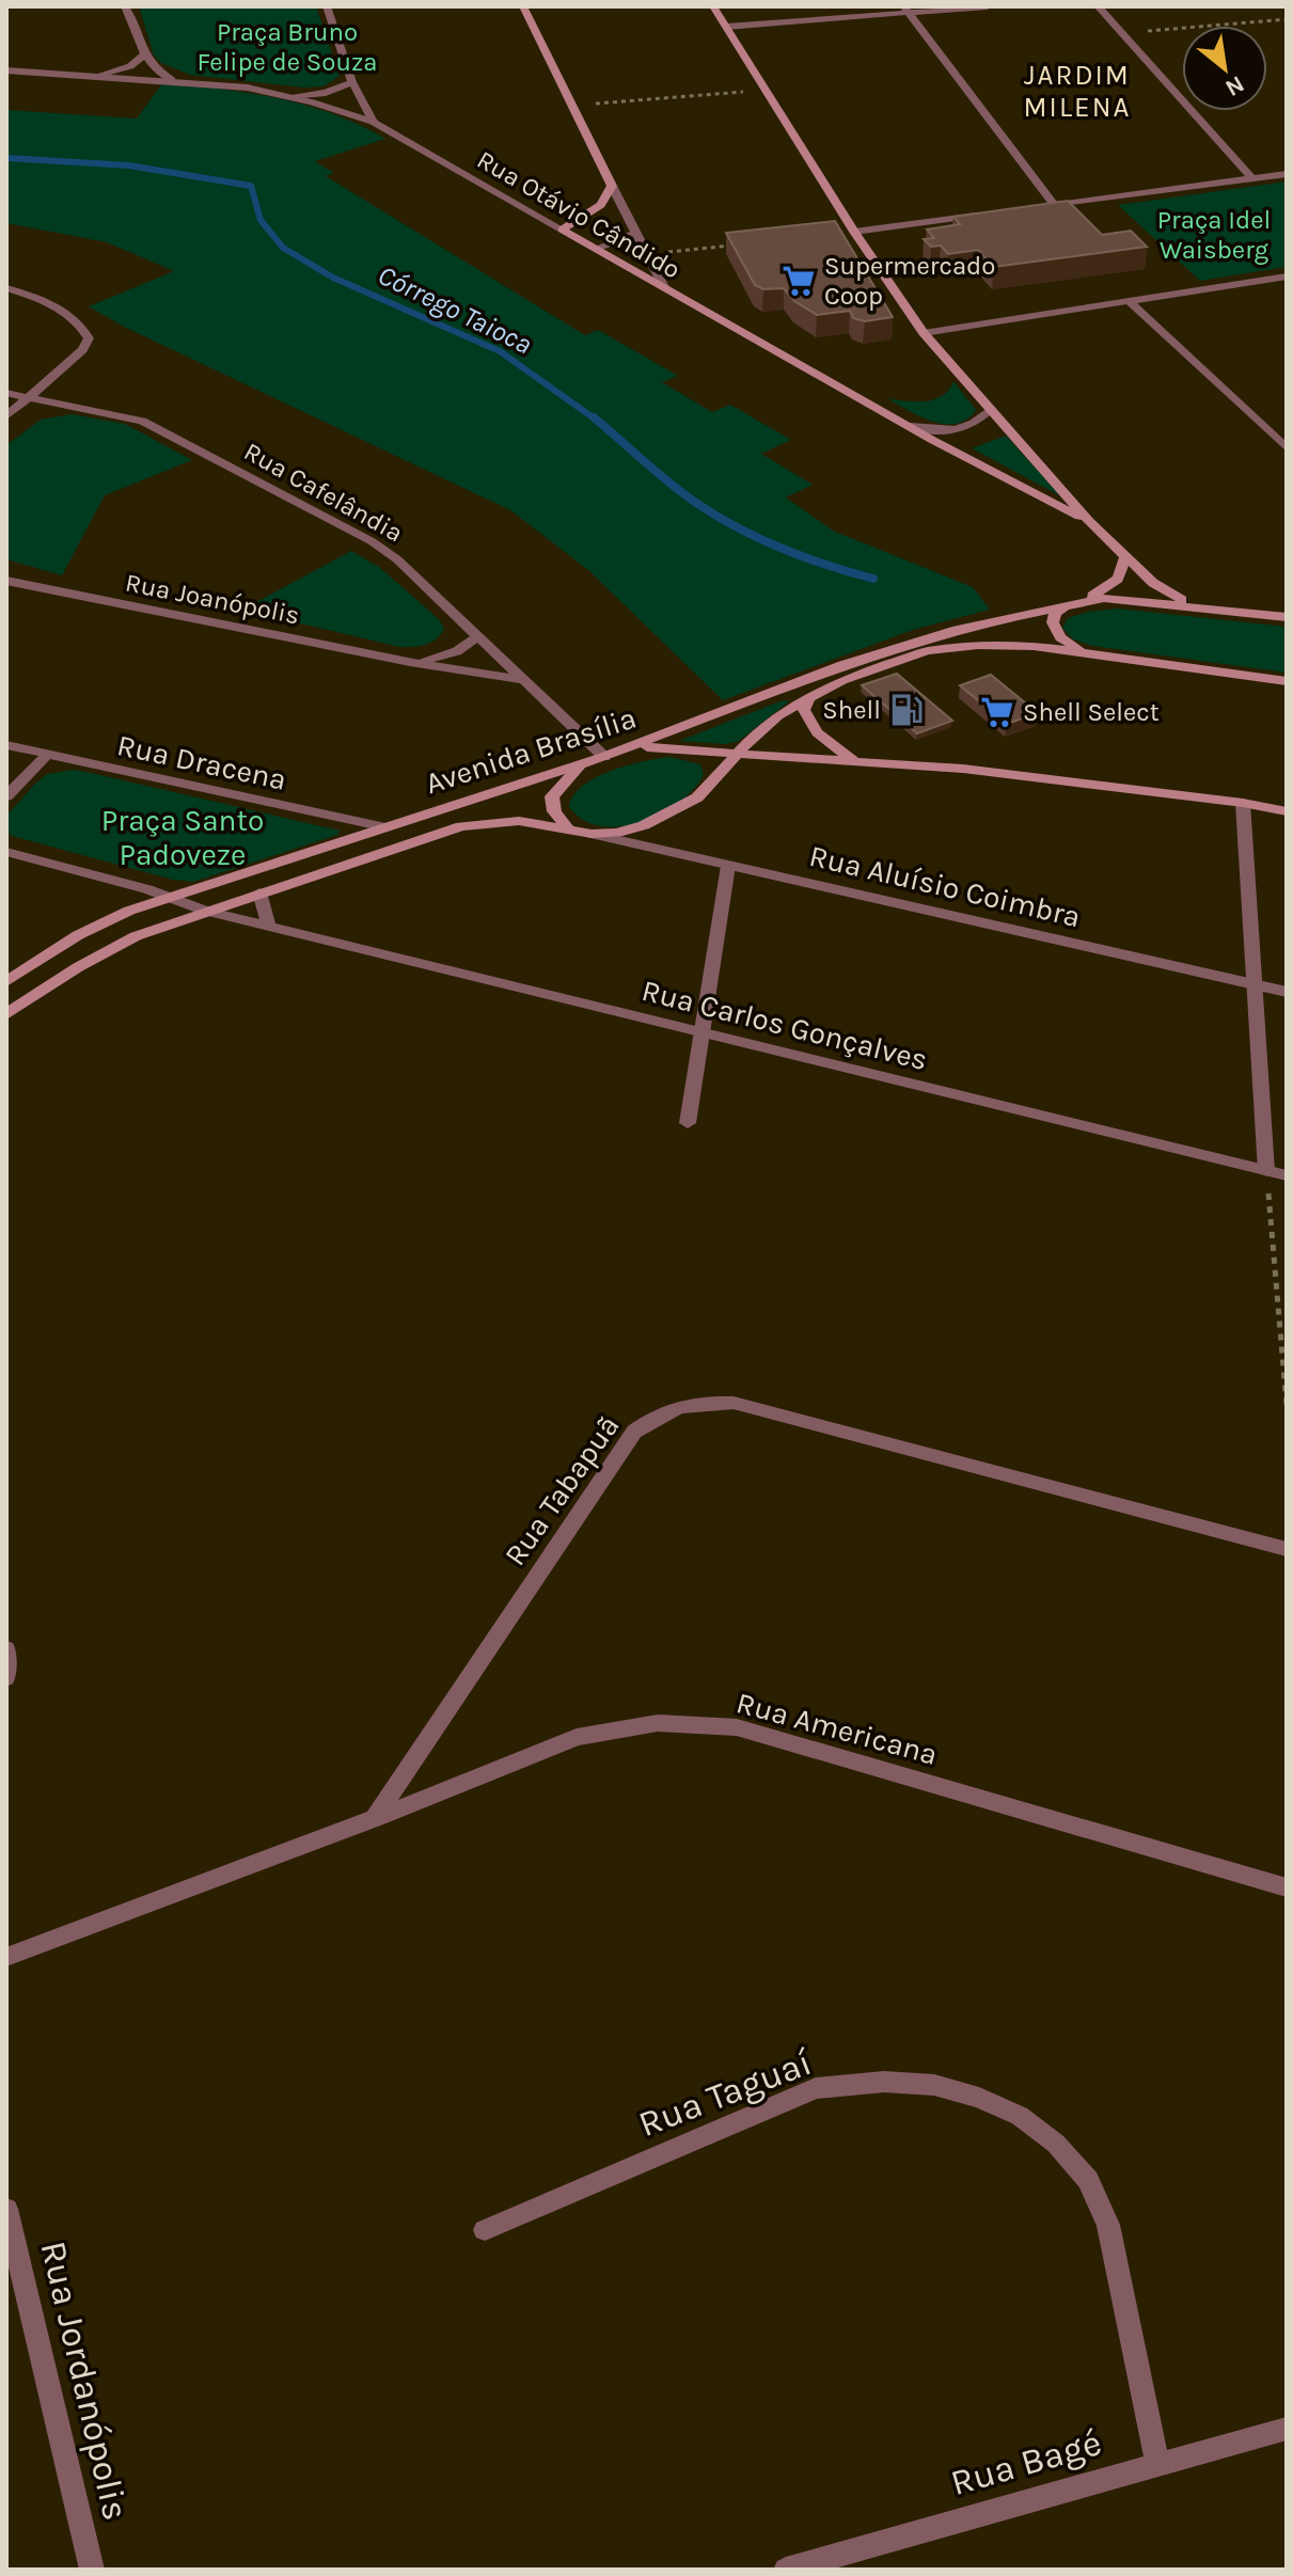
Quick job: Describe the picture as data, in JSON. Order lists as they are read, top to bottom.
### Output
{
  "streets": {
    "main road": ["Rua Otávio Cândido", "Avenida Brasília"],
    "street": [
      "Rua Cafelândia",
      "Rua Joanópolis",
      "Rua Dracena",
      "Rua Aluísio Coimbra",
      "Rua Carlos Gonçalves",
      "Rua Tabapuã",
      "Rua Americana",
      "Rua Taguaí",
      "Rua Jordanópolis",
      "Rua Bagé"
    ]
  },
  "crossings": [
    ["Rua Cafelândia", "Rua Joanópolis"],
    ["Rua Cafelândia", "Avenida Brasília"],
    ["Avenida Brasília", "Rua Dracena"],
    ["Avenida Brasília", "Rua Aluísio Coimbra"],
    ["Avenida Brasília", "Rua Carlos Gonçalves"],
    ["Rua Tabapuã", "Rua Americana"],
    ["Rua Taguaí", "Rua Bagé"]
  ],
  "districts": ["JARDIM MILENA"],
  "water": ["Córrego Taioca"],
  "parks": ["Praça Bruno Felipe de Souza", "Praça Idel Waisberg", "Praça Santo Padoveze"],
  "places": {
    "supermarket": ["Supermercado Coop", "Shell Select"],
    "fuel station": ["Shell"]
  },
  "north": "bottom right"
}
